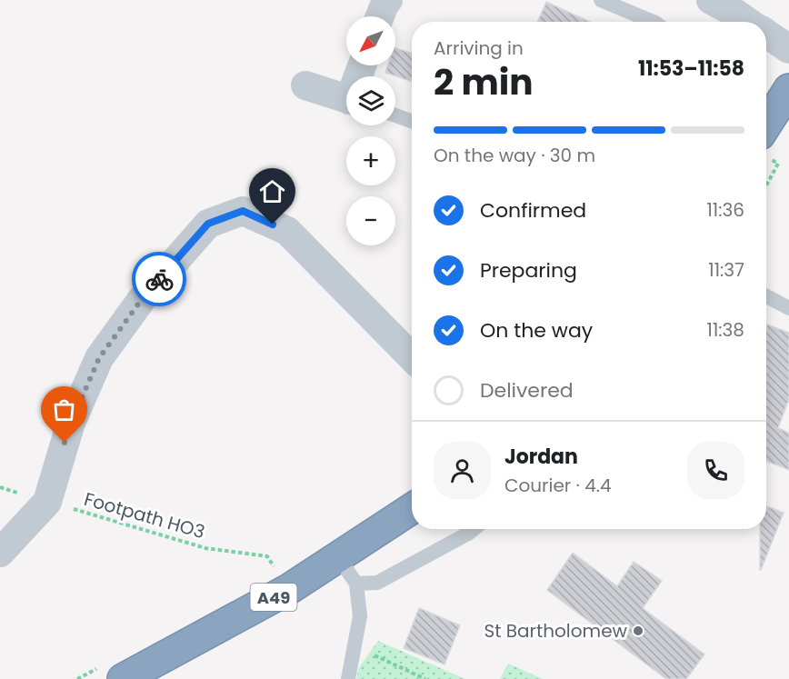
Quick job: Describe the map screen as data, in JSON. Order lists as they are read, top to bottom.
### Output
{
  "streets": {
    "highway": ["A49"],
    "path": ["Footpath HO3"]
  },
  "places": ["St Bartholomew"],
  "north": "bottom left",
  "page": {
    "map_buttons": ["+", "−"],
    "heading": ["2 min", "Arriving in", "11:53–11:58"],
    "panel": ["Jordan", "Courier · 4.4"],
    "bar": "On the way · 30 m",
    "list": [
      ["Confirmed", "11:36"],
      ["Preparing", "11:37"],
      ["On the way", "11:38"],
      "Delivered"
    ]
  }
}
